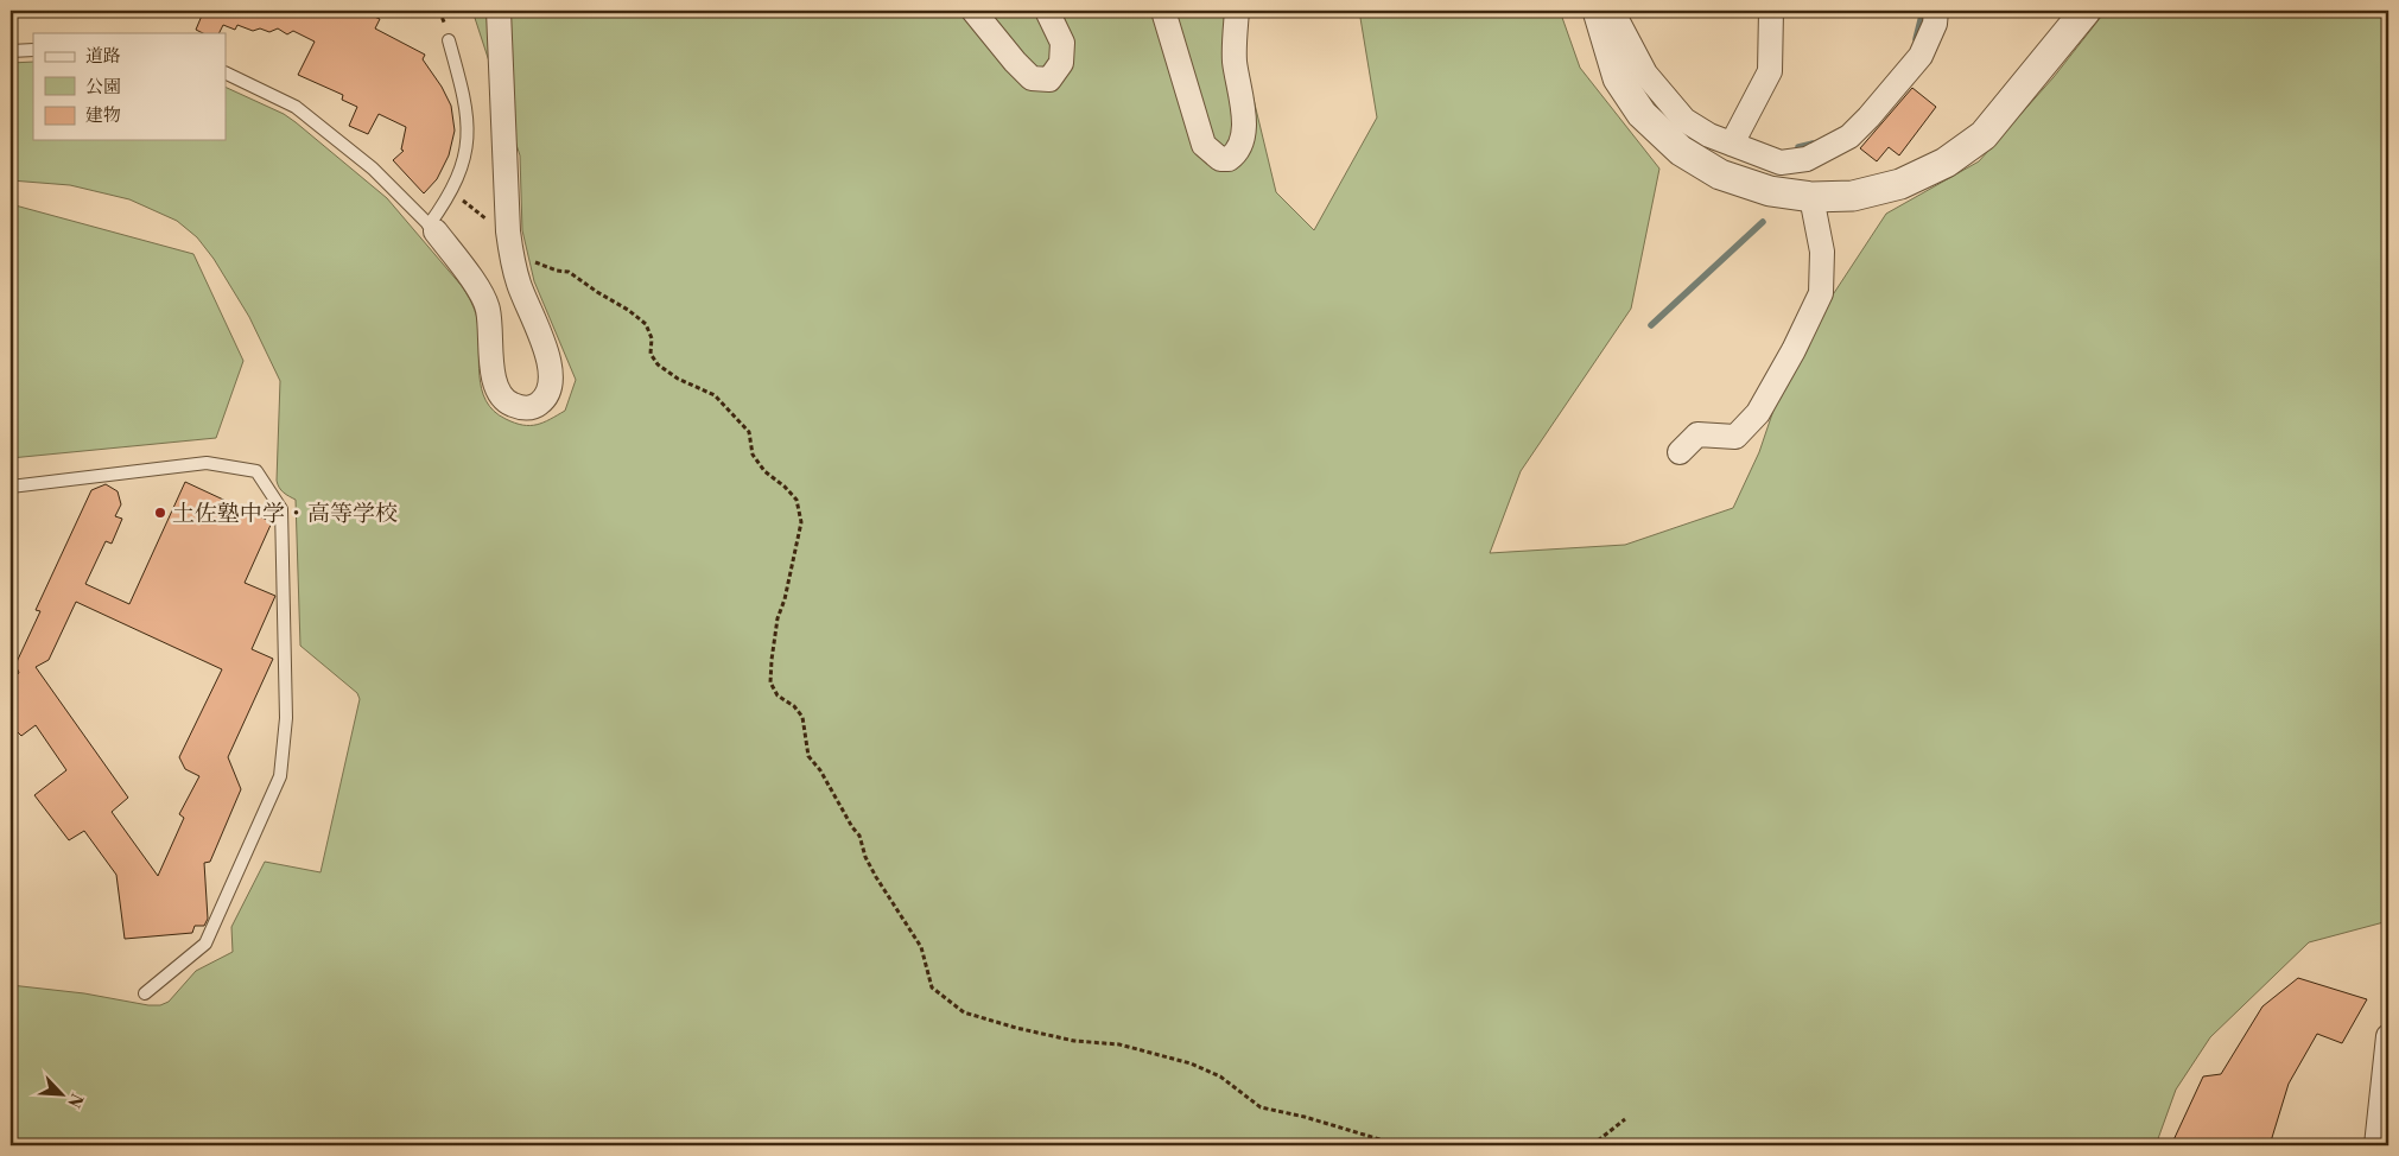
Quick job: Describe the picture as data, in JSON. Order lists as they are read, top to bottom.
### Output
{
  "places": ["土佐塾中学・高等学校"],
  "legend": ["道路", "公園", "建物"],
  "north": "bottom right"
}
